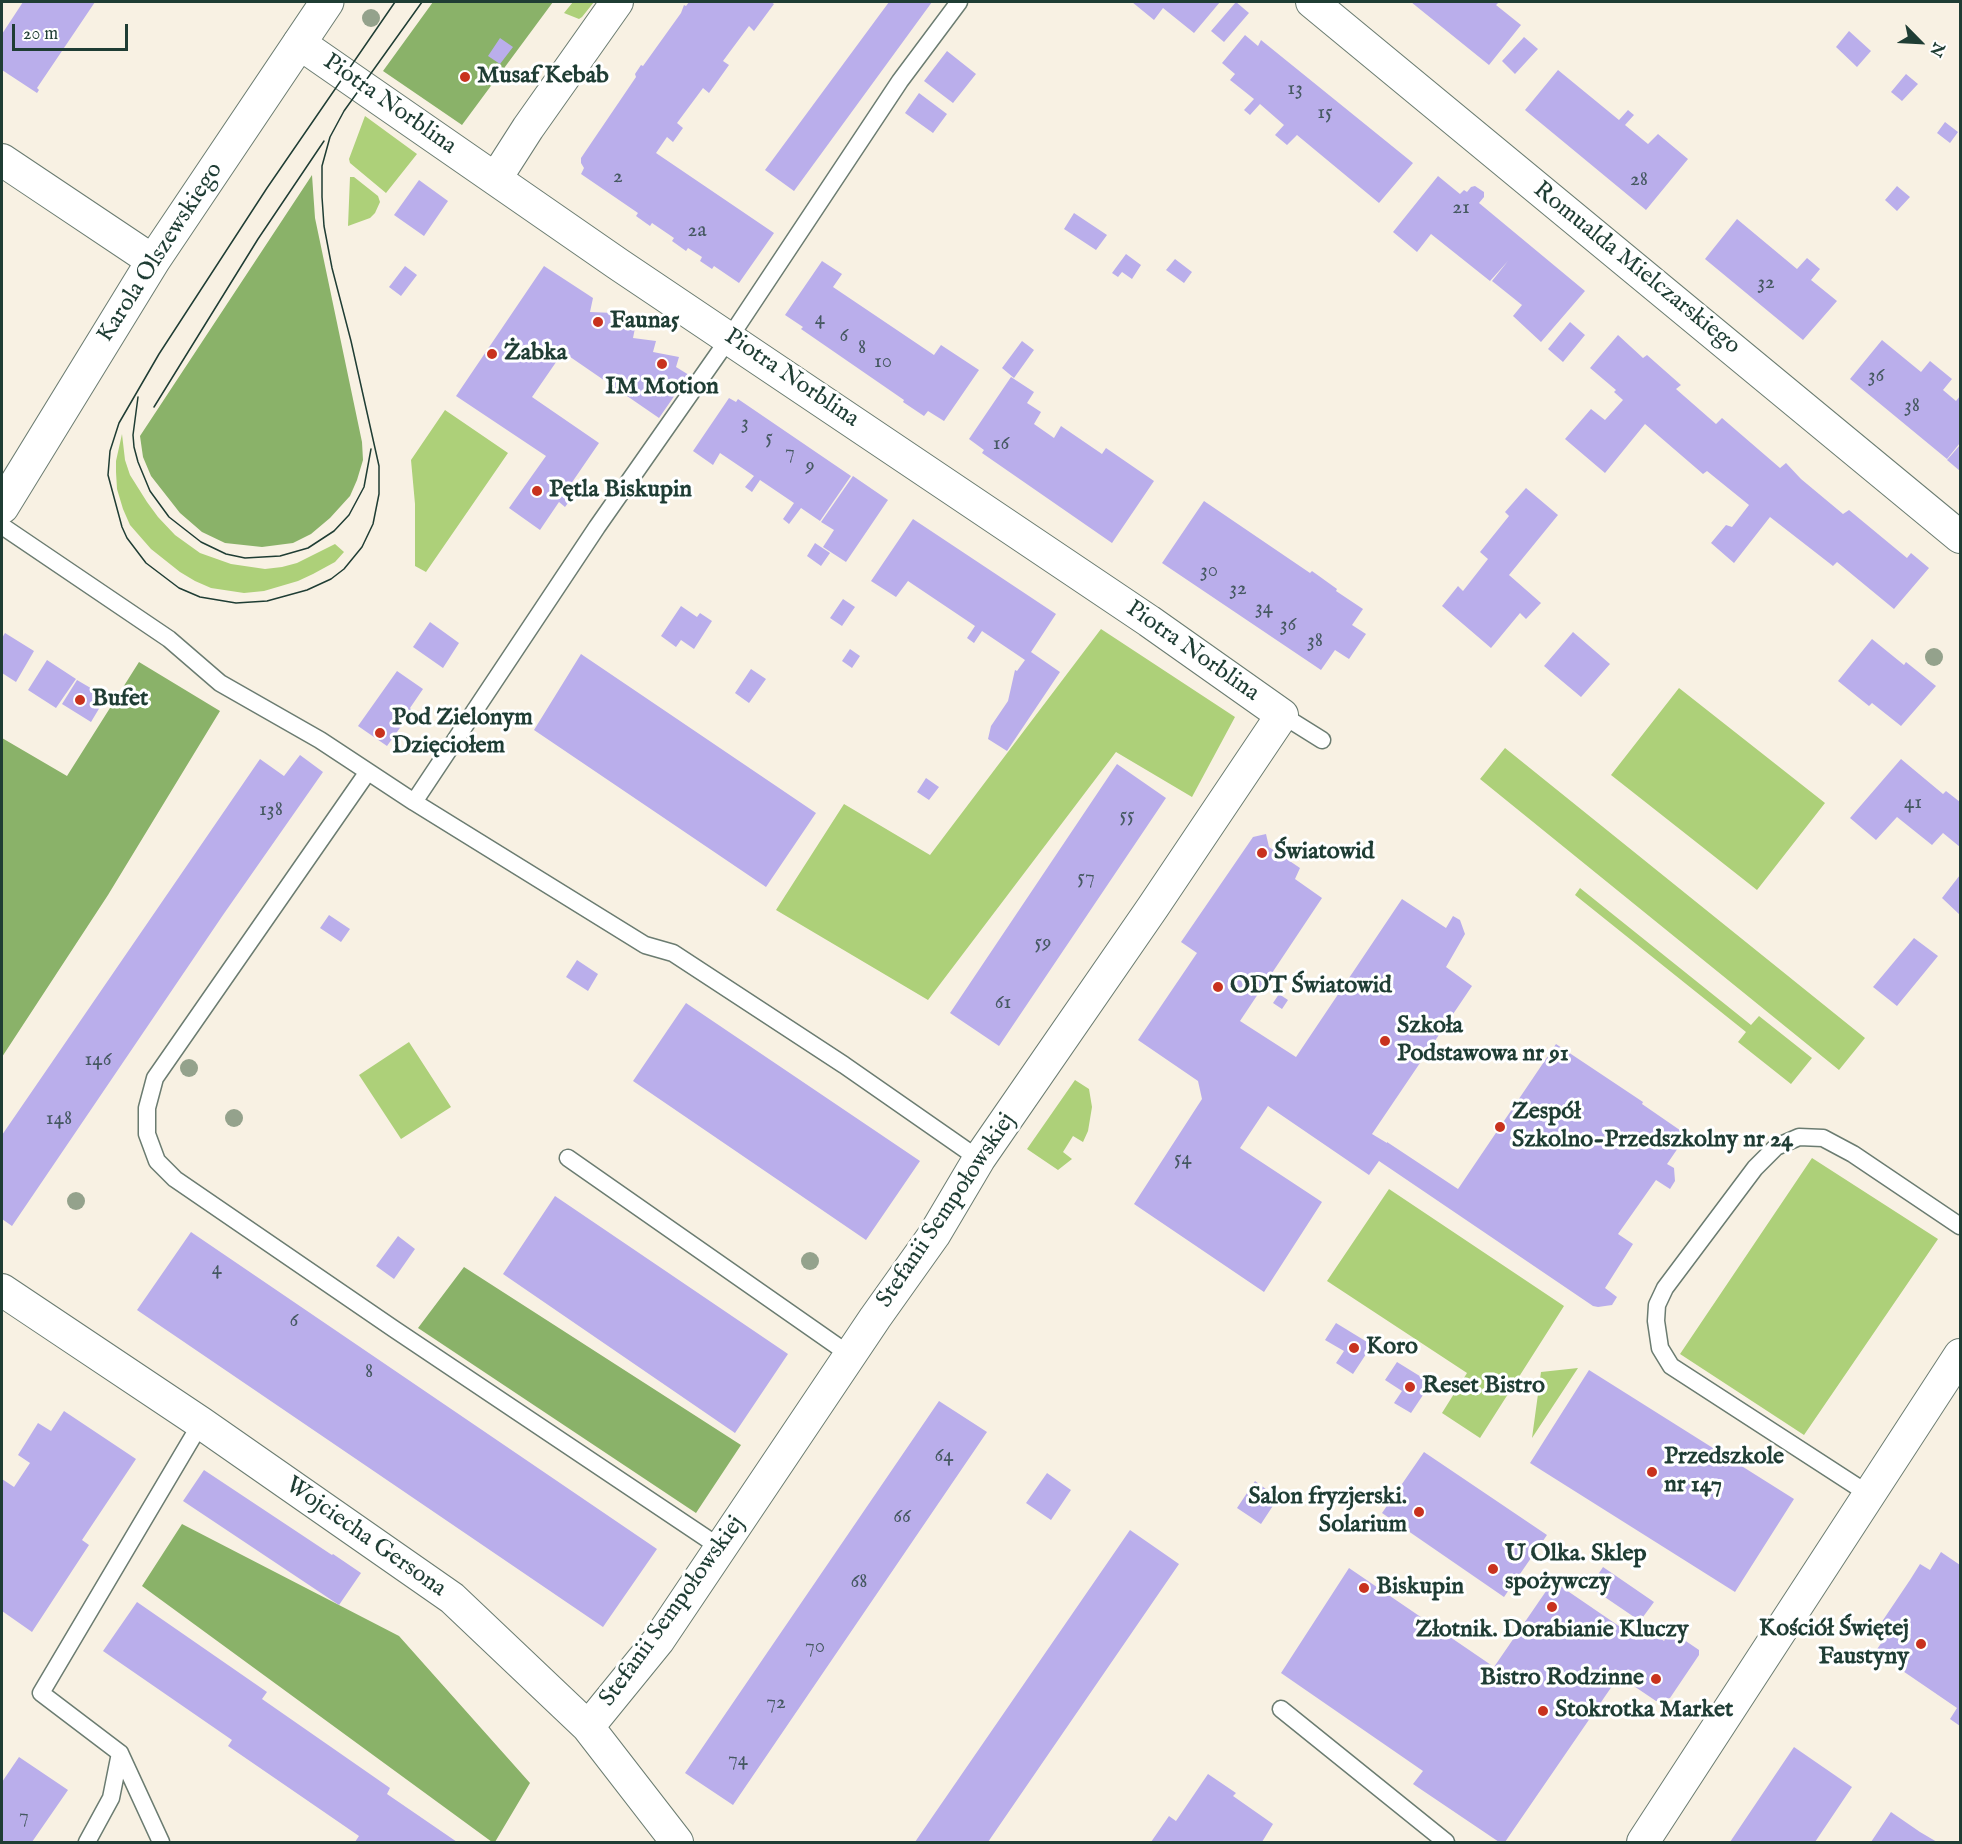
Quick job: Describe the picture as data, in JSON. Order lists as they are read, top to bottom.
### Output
{
  "streets": {
    "street": [
      "Piotra Norblina",
      "Karola Olszewskiego",
      "Romualda Mielczarskiego",
      "Stefanii Sempołowskiej",
      "Wojciecha Gersona"
    ]
  },
  "crossings": [
    ["Piotra Norblina", "Karola Olszewskiego"],
    ["Piotra Norblina", "Stefanii Sempołowskiej"],
    ["Stefanii Sempołowskiej", "Wojciecha Gersona"]
  ],
  "places": [
    "Musaf Kebab",
    "Fauna5",
    "Żabka",
    "IM Motion",
    "Pętla Biskupin",
    "Bufet",
    "Pod Zielonym Dzięciołem",
    "Światowid",
    "ODT Światowid",
    "Szkoła Podstawowa nr 91",
    "Zespół Szkolno-Przedszkolny nr 24",
    "Koro",
    "Reset Bistro",
    "Przedszkole nr 147",
    "Salon fryzjerski. Solarium",
    "U Olka. Sklep spożywczy",
    "Biskupin",
    "Złotnik. Dorabianie Kluczy",
    "Kościół Świętej Faustyny",
    "Bistro Rodzinne",
    "Stokrotka Market"
  ],
  "house_numbers": [
    "13",
    "15",
    "2",
    "28",
    "21",
    "2a",
    "32",
    "4",
    "6",
    "8",
    "10",
    "36",
    "38",
    "3",
    "5",
    "16",
    "7",
    "9",
    "30",
    "32",
    "34",
    "36",
    "38",
    "41",
    "138",
    "55",
    "57",
    "59",
    "61",
    "146",
    "148",
    "54",
    "4",
    "6",
    "8",
    "64",
    "66",
    "68",
    "70",
    "72",
    "74",
    "7"
  ],
  "scale_bar": "20 m",
  "north": "bottom right"
}
